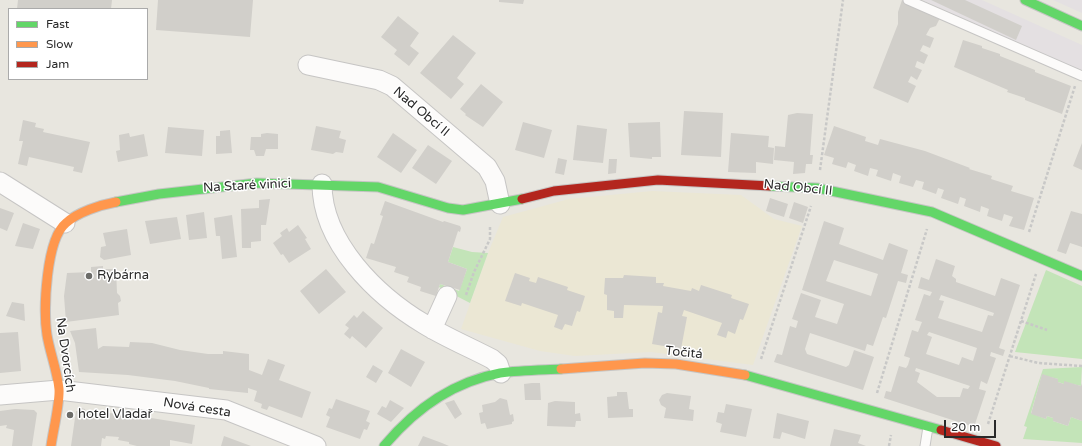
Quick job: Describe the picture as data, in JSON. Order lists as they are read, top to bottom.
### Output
{
  "streets": {
    "street": [
      "Nad Obcí II",
      "Na Staré vinici",
      "Točitá",
      "Na Dvorcích",
      "Nová cesta"
    ]
  },
  "crossings": [
    ["Nad Obcí II", "Na Staré vinici"],
    ["Na Staré vinici", "Na Dvorcích"],
    ["Na Dvorcích", "Nová cesta"]
  ],
  "places": ["Rybárna", "hotel Vladař"],
  "legend": ["Fast", "Slow", "Jam"],
  "scale_bar": "20 m"
}
